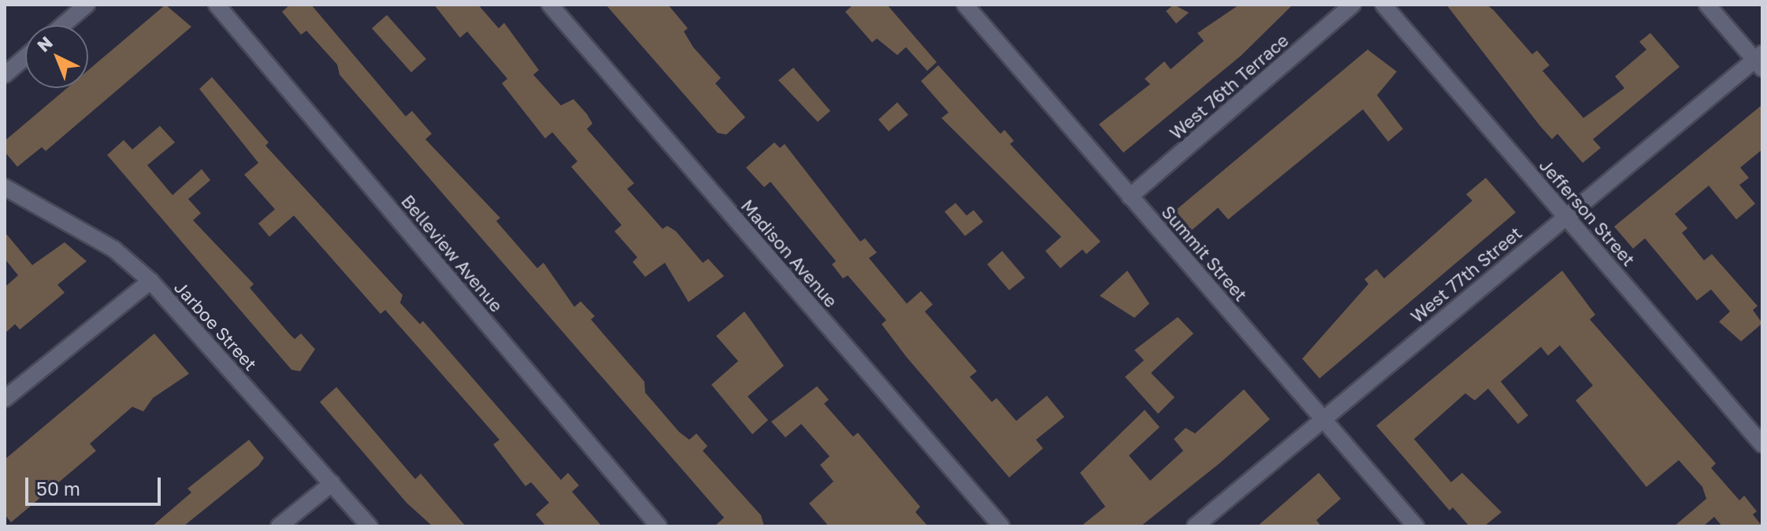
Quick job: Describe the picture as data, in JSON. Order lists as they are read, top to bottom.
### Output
{
  "streets": {
    "street": [
      "West 76th Terrace",
      "Jefferson Street",
      "Belleview Avenue",
      "Madison Avenue",
      "Summit Street",
      "West 77th Street",
      "Jarboe Street"
    ]
  },
  "crossings": [
    ["West 76th Terrace", "Summit Street"],
    ["Jefferson Street", "West 77th Street"],
    ["Summit Street", "West 77th Street"]
  ],
  "scale_bar": "50 m",
  "north": "top left"
}
